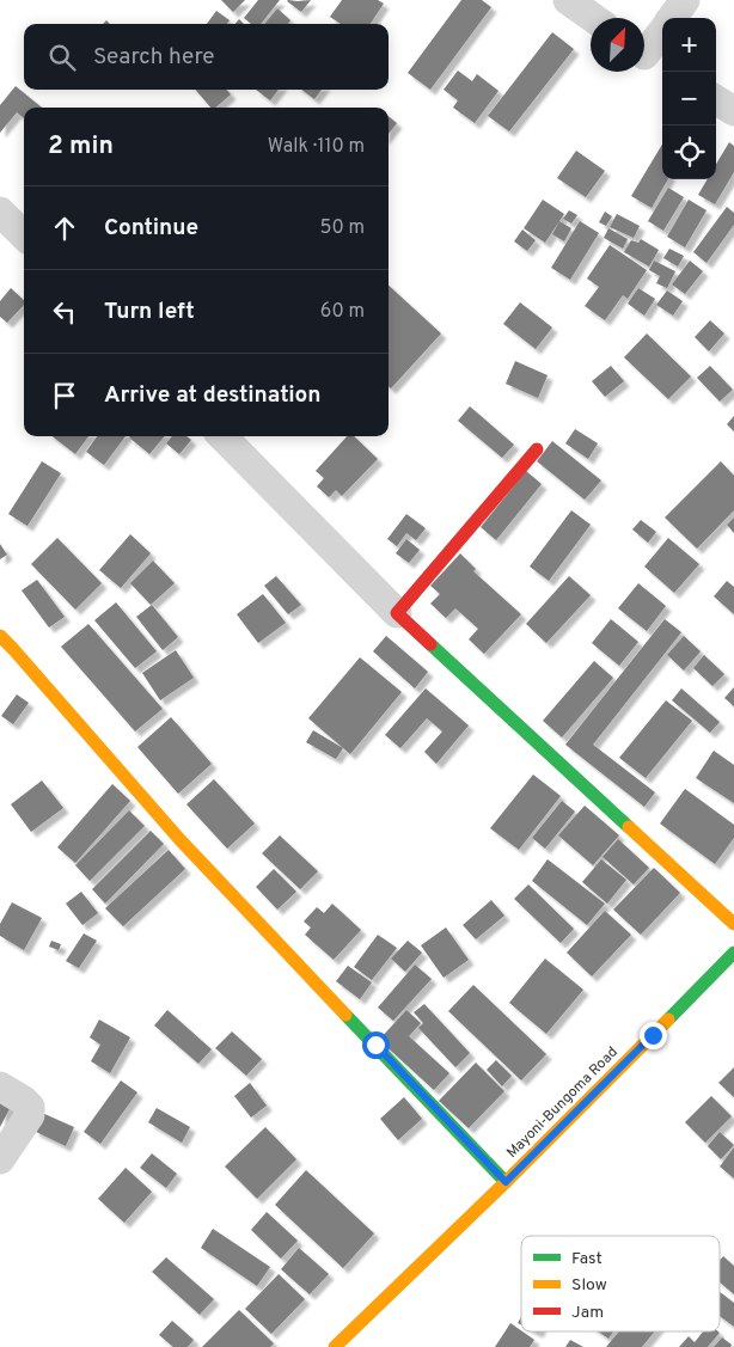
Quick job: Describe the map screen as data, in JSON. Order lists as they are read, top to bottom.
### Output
{
  "streets": {
    "street": ["Mayoni-Bungoma Road"]
  },
  "legend": ["Fast", "Slow", "Jam"],
  "north": "top right",
  "page": {
    "map_buttons": ["+", "−"],
    "search": "Search here",
    "heading": ["2 min", "Walk · 110 m"],
    "list": [
      ["Continue", "50 m"],
      ["Turn left", "60 m"],
      "Arrive at destination"
    ]
  }
}
